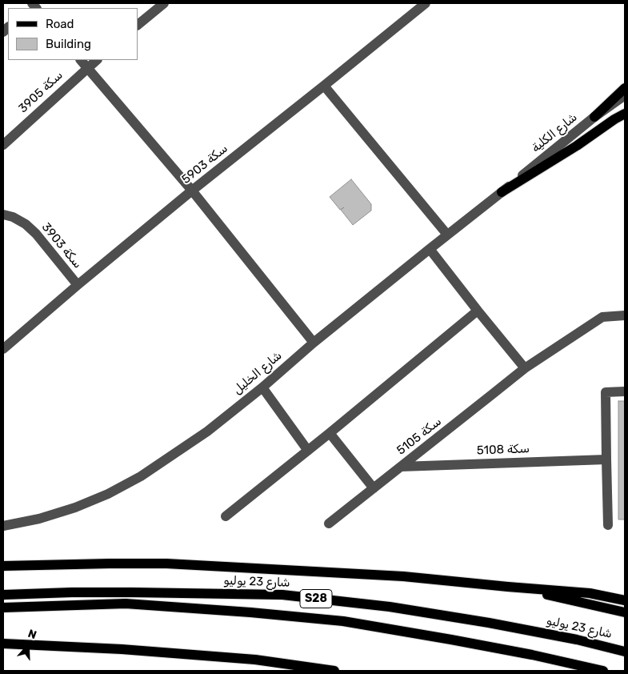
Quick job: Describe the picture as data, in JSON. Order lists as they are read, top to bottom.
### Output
{
  "streets": {
    "main road": ["شارع 23 يوليو", "S28"],
    "street": [
      "سكة 3905",
      "شارع الكلية",
      "سكة 5903",
      "سكة 3903",
      "شارع الخليل",
      "سكة 5105",
      "سكة 5108"
    ]
  },
  "crossings": [
    ["شارع الكلية", "شارع الخليل"],
    ["سكة 5903", "سكة 3903"],
    ["سكة 5105", "سكة 5108"]
  ],
  "legend": ["Road", "Building"],
  "north": "top"
}
